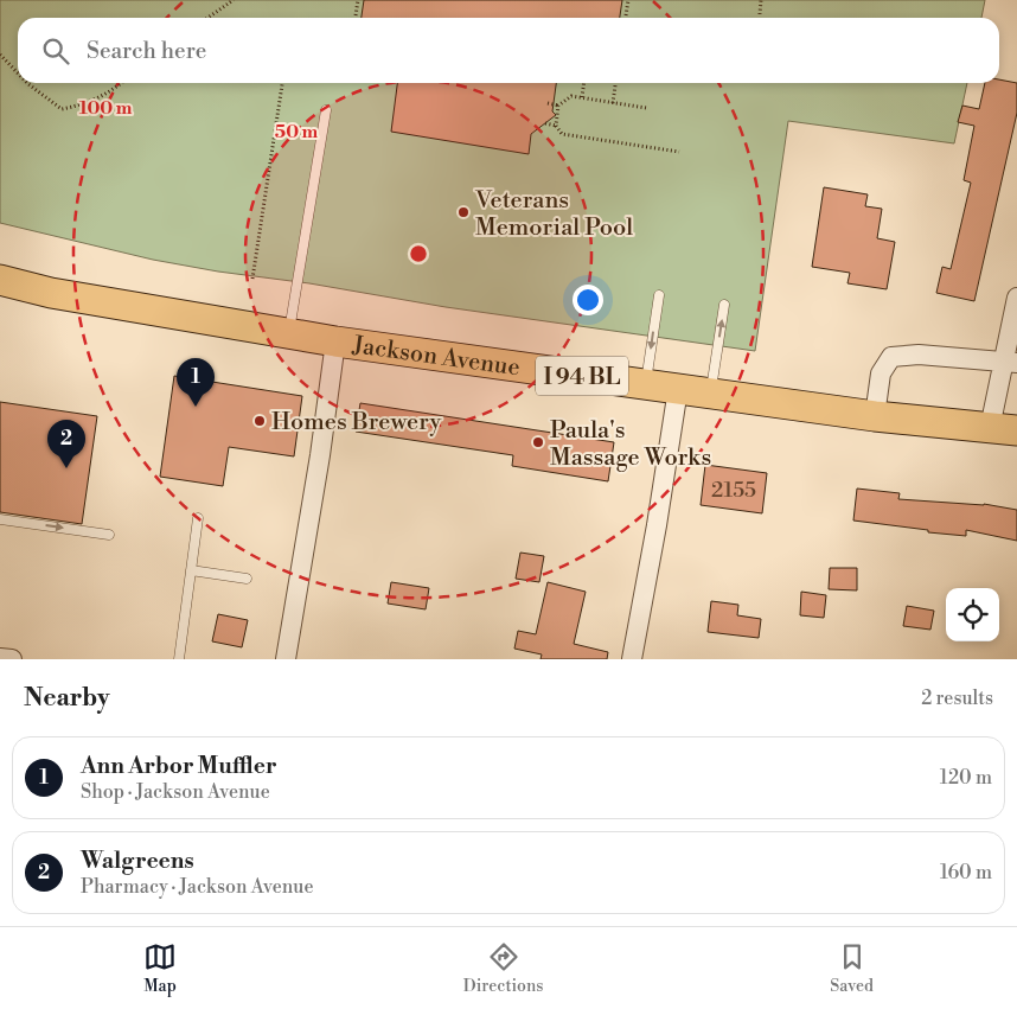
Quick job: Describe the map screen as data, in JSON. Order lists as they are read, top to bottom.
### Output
{
  "streets": {
    "main road": ["Jackson Avenue", "I 94 BL"]
  },
  "places": ["Veterans Memorial Pool", "Homes Brewery", "Paula's Massage Works"],
  "house_numbers": ["2155"],
  "page": {
    "search": "Search here",
    "pins": ["1", "2"],
    "heading": ["Nearby", "2 results"],
    "list": [
      {
        "mark": "1",
        "name": "Ann Arbor Muffler",
        "note": "Shop · Jackson Avenue",
        "value": "120 m"
      },
      {
        "mark": "2",
        "name": "Walgreens",
        "note": "Pharmacy · Jackson Avenue",
        "value": "160 m"
      }
    ],
    "nav": ["Map", "Directions", "Saved"]
  },
  "rings": ["100 m", "50 m"]
}
